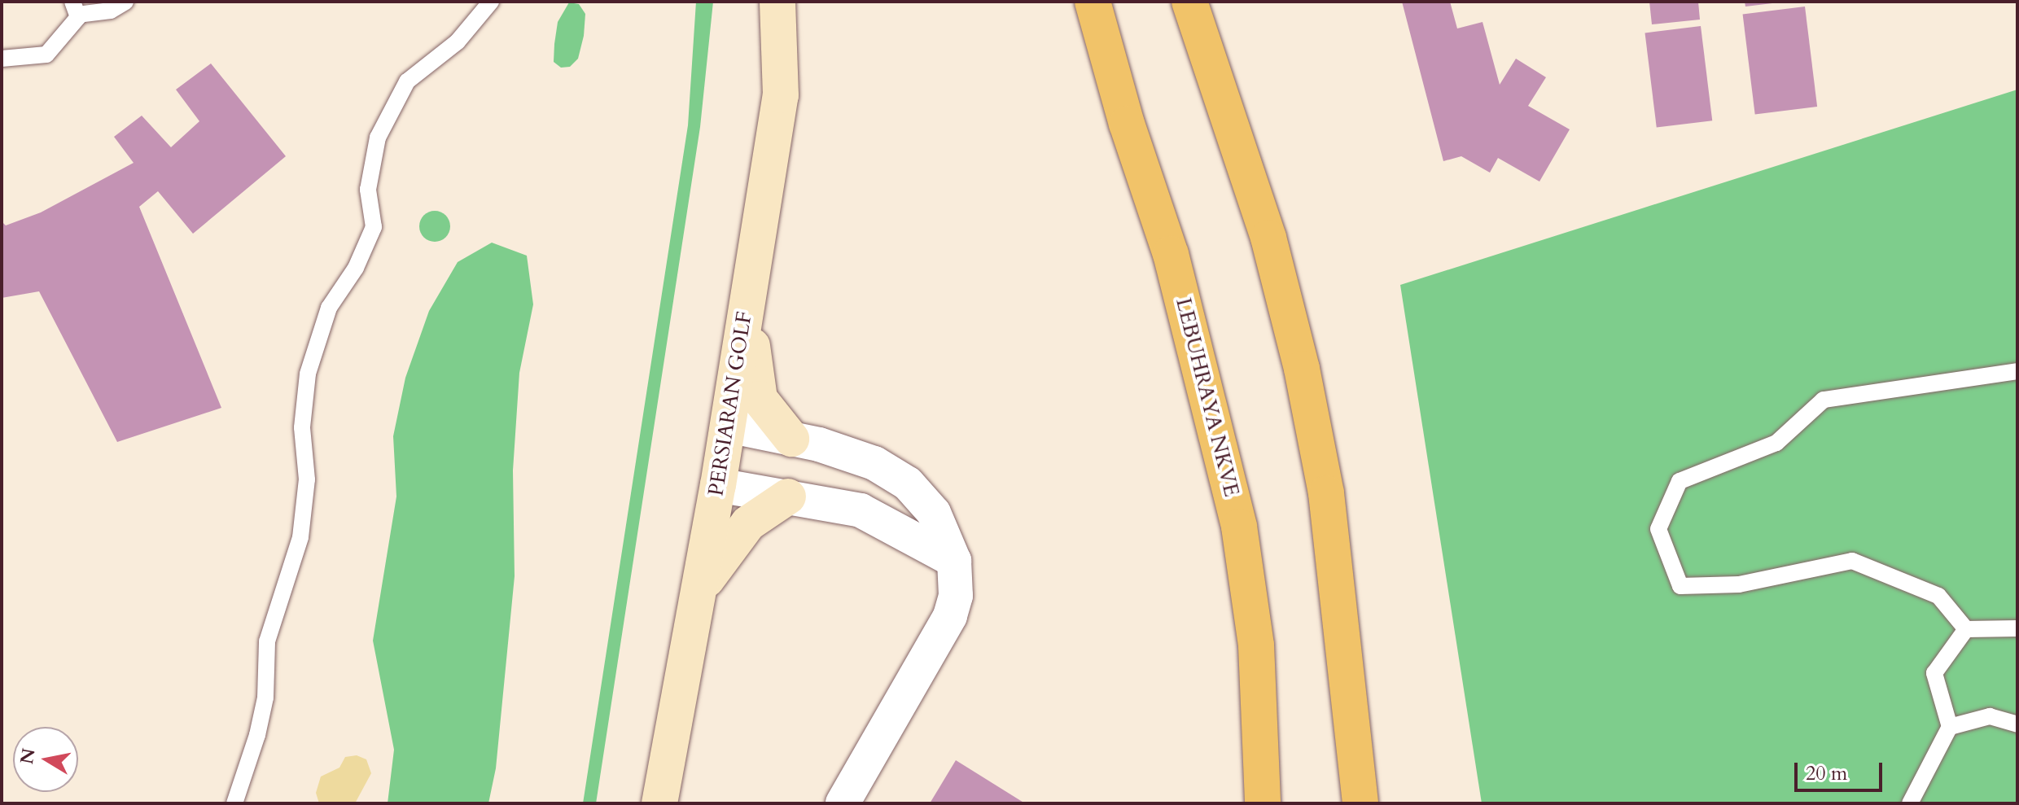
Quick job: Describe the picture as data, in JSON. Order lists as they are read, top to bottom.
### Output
{
  "streets": {
    "highway": ["LEBUHRAYA NKVE"],
    "street": ["PERSIARAN GOLF"]
  },
  "scale_bar": "20 m",
  "north": "left"
}
